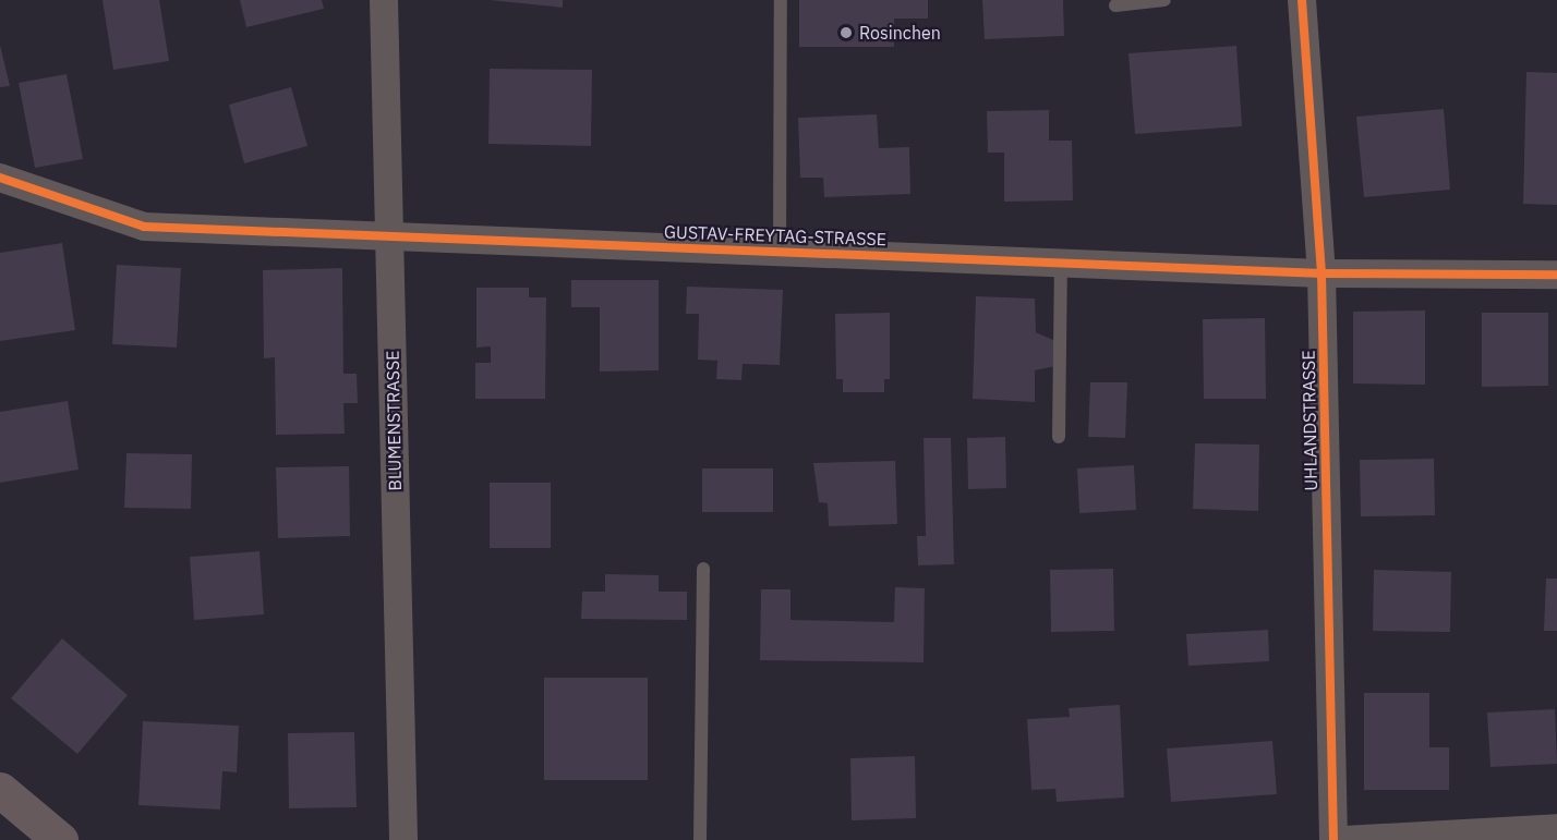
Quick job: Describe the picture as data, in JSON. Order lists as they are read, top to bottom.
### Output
{
  "streets": {
    "street": ["GUSTAV-FREYTAG-STRASSE", "BLUMENSTRASSE", "UHLANDSTRASSE"]
  },
  "crossings": [
    ["GUSTAV-FREYTAG-STRASSE", "BLUMENSTRASSE"],
    ["GUSTAV-FREYTAG-STRASSE", "UHLANDSTRASSE"]
  ],
  "places": ["Rosinchen"]
}
